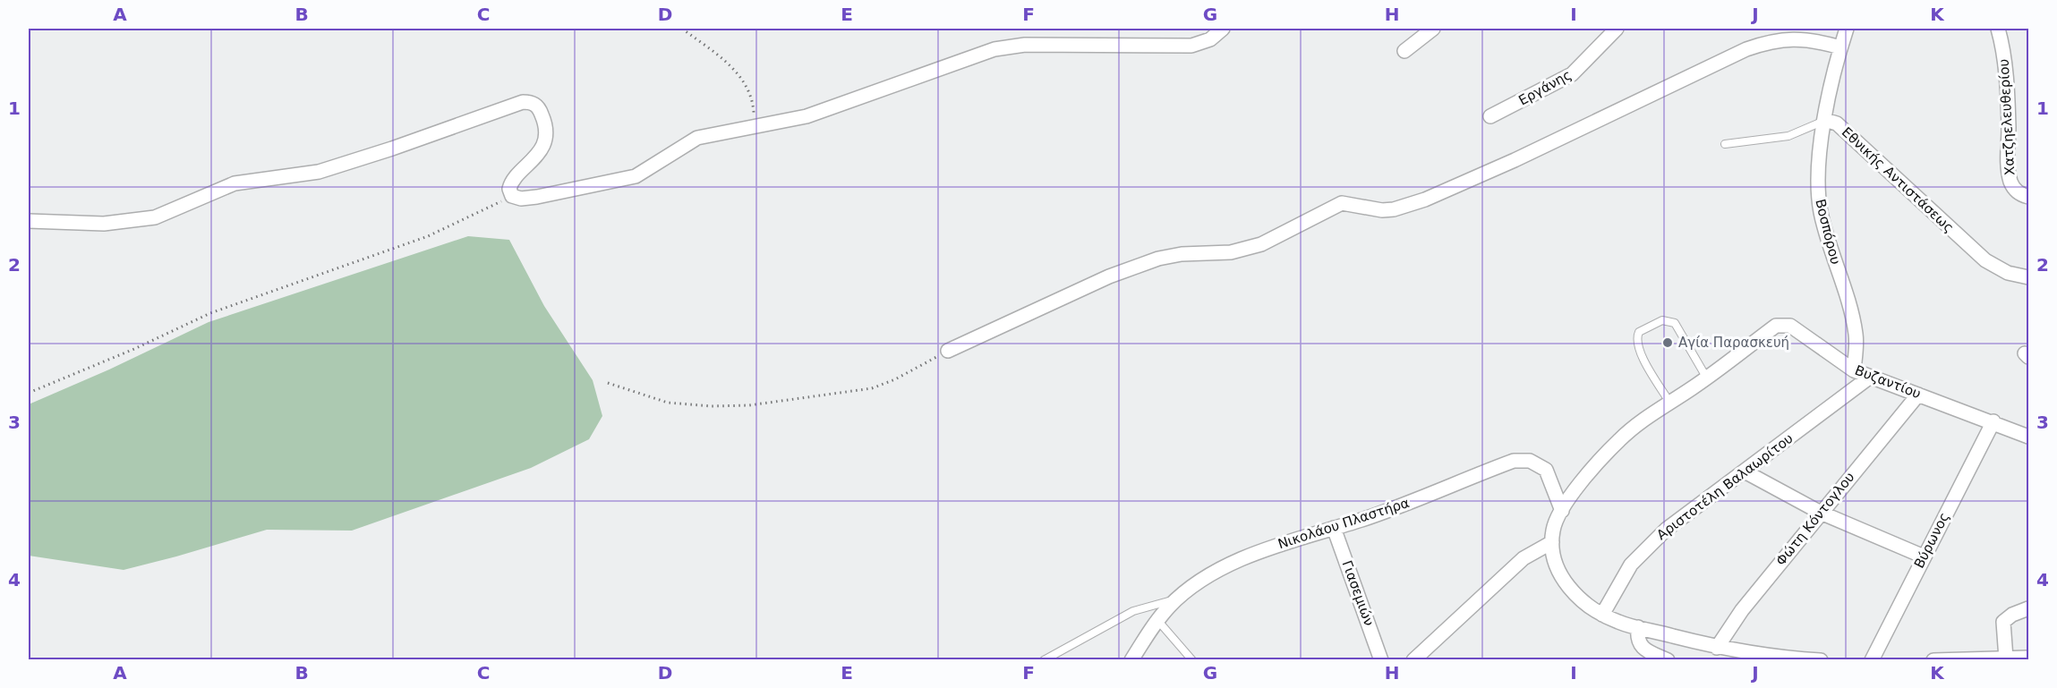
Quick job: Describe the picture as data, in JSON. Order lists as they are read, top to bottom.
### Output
{
  "streets": {
    "street": [
      "Εργάνης",
      "Χατζηελευθερίου",
      "Εθνικής Αντιστάσεως",
      "Βοσπόρου",
      "Βυζαντίου",
      "Αριστοτέλη Βαλαωρίτου",
      "Φώτη Κόντογλου",
      "Νικολάου Πλαστήρα",
      "Βύρωνος",
      "Γιασεμιών"
    ]
  },
  "crossings": [
    ["Εθνικής Αντιστάσεως", "Βοσπόρου"],
    ["Βοσπόρου", "Βυζαντίου"],
    ["Βυζαντίου", "Αριστοτέλη Βαλαωρίτου"],
    ["Βυζαντίου", "Φώτη Κόντογλου"],
    ["Βυζαντίου", "Βύρωνος"],
    ["Νικολάου Πλαστήρα", "Γιασεμιών"]
  ],
  "places": ["Αγία Παρασκευή"],
  "grid": {
    "columns": [
      "A",
      "B",
      "C",
      "D",
      "E",
      "F",
      "G",
      "H",
      "I",
      "J",
      "K"
    ],
    "rows": [
      "1",
      "2",
      "3",
      "4"
    ]
  }
}
